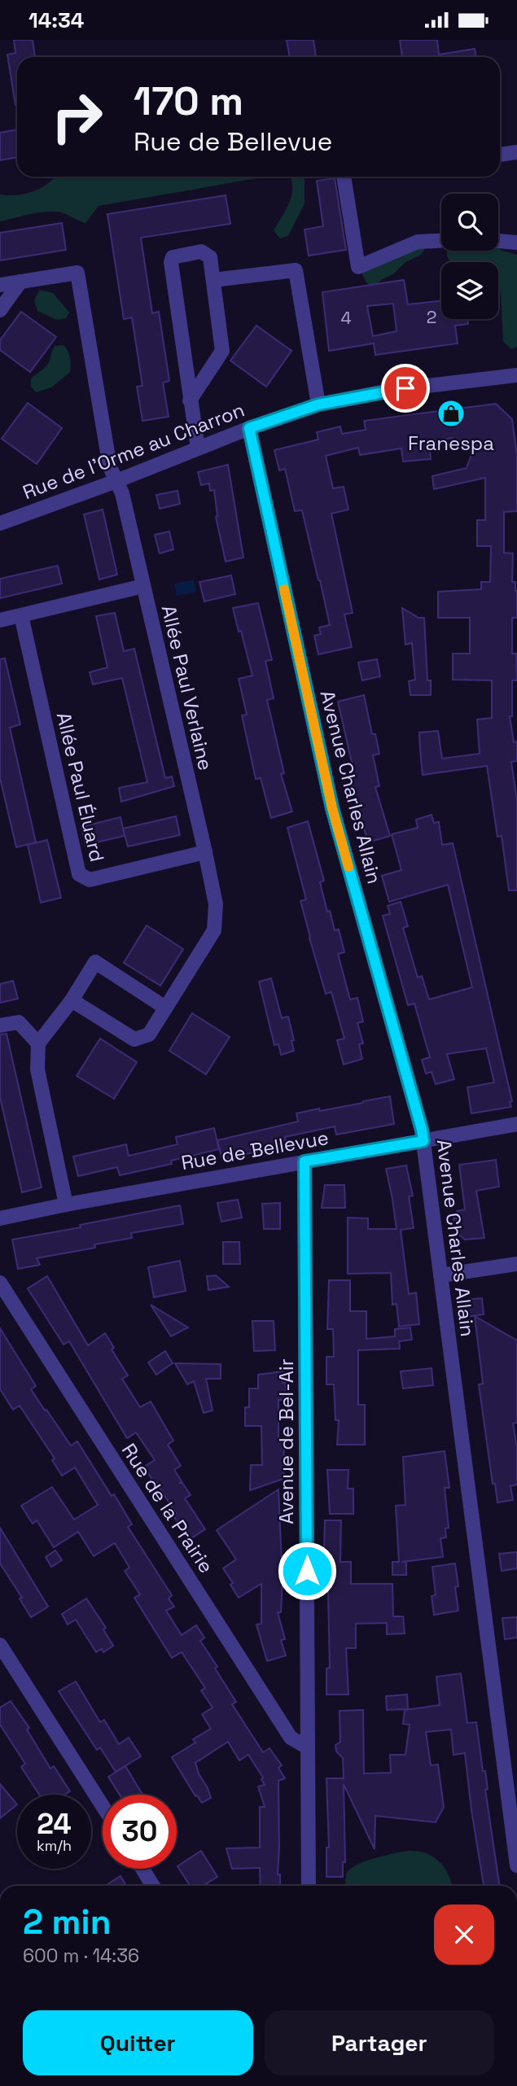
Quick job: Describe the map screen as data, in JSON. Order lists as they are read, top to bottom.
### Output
{
  "streets": {
    "street": [
      "Rue de l'Orme au Charron",
      "Allée Paul Verlaine",
      "Allée Paul Éluard",
      "Avenue Charles Allain",
      "Rue de Bellevue",
      "Avenue de Bel-Air",
      "Rue de la Prairie"
    ]
  },
  "crossings": [
    ["Rue de l'Orme au Charron", "Allée Paul Verlaine"],
    ["Rue de l'Orme au Charron", "Avenue Charles Allain"],
    ["Allée Paul Verlaine", "Allée Paul Éluard"],
    ["Avenue Charles Allain", "Rue de Bellevue"],
    ["Rue de Bellevue", "Avenue de Bel-Air"],
    ["Avenue de Bel-Air", "Rue de la Prairie"]
  ],
  "places": {
    "shop": ["Franespa"]
  },
  "house_numbers": ["2", "4"],
  "page": {
    "status": "14:34",
    "turn": ["170 m", "Rue de Bellevue"],
    "speed": "24 km/h",
    "limit": "30",
    "heading": ["2 min", "600 m · 14:36"],
    "buttons": ["Quitter", "Partager"]
  }
}
